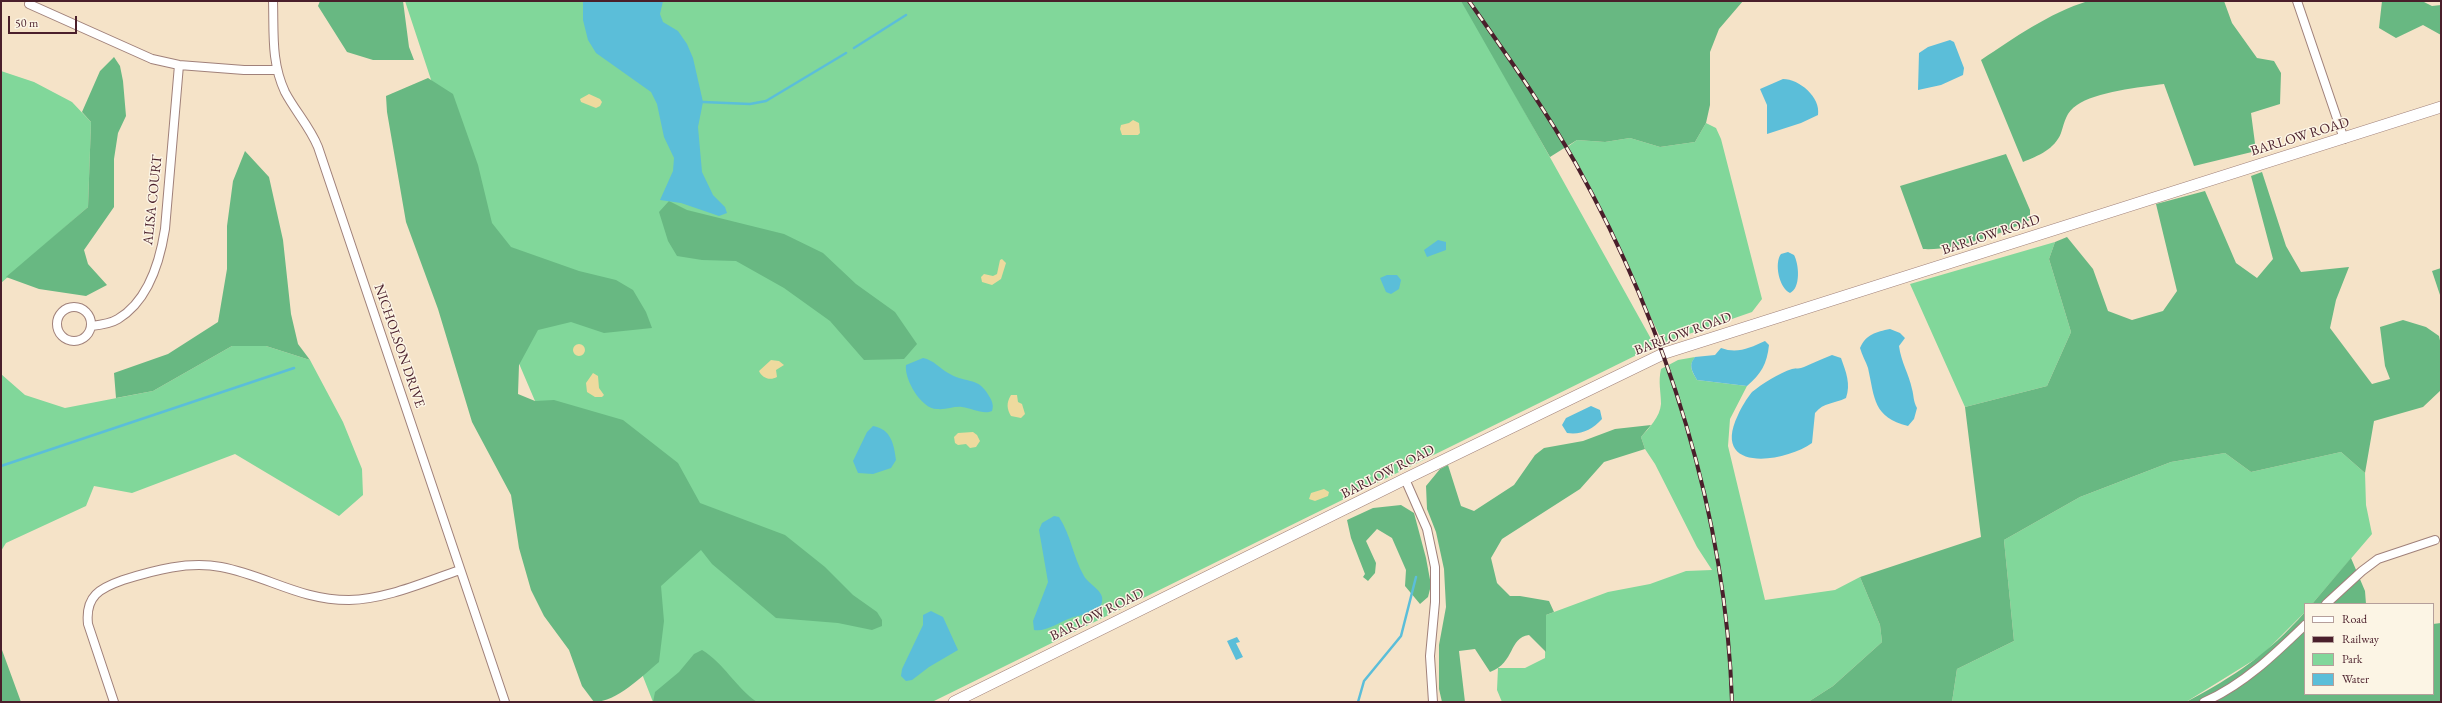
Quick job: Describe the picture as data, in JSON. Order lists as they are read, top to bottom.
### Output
{
  "streets": {
    "street": ["BARLOW ROAD", "ALISA COURT", "NICHOLSON DRIVE"]
  },
  "legend": [
    "Road",
    "Railway",
    "Park",
    "Water"
  ],
  "scale_bar": "50 m"
}
